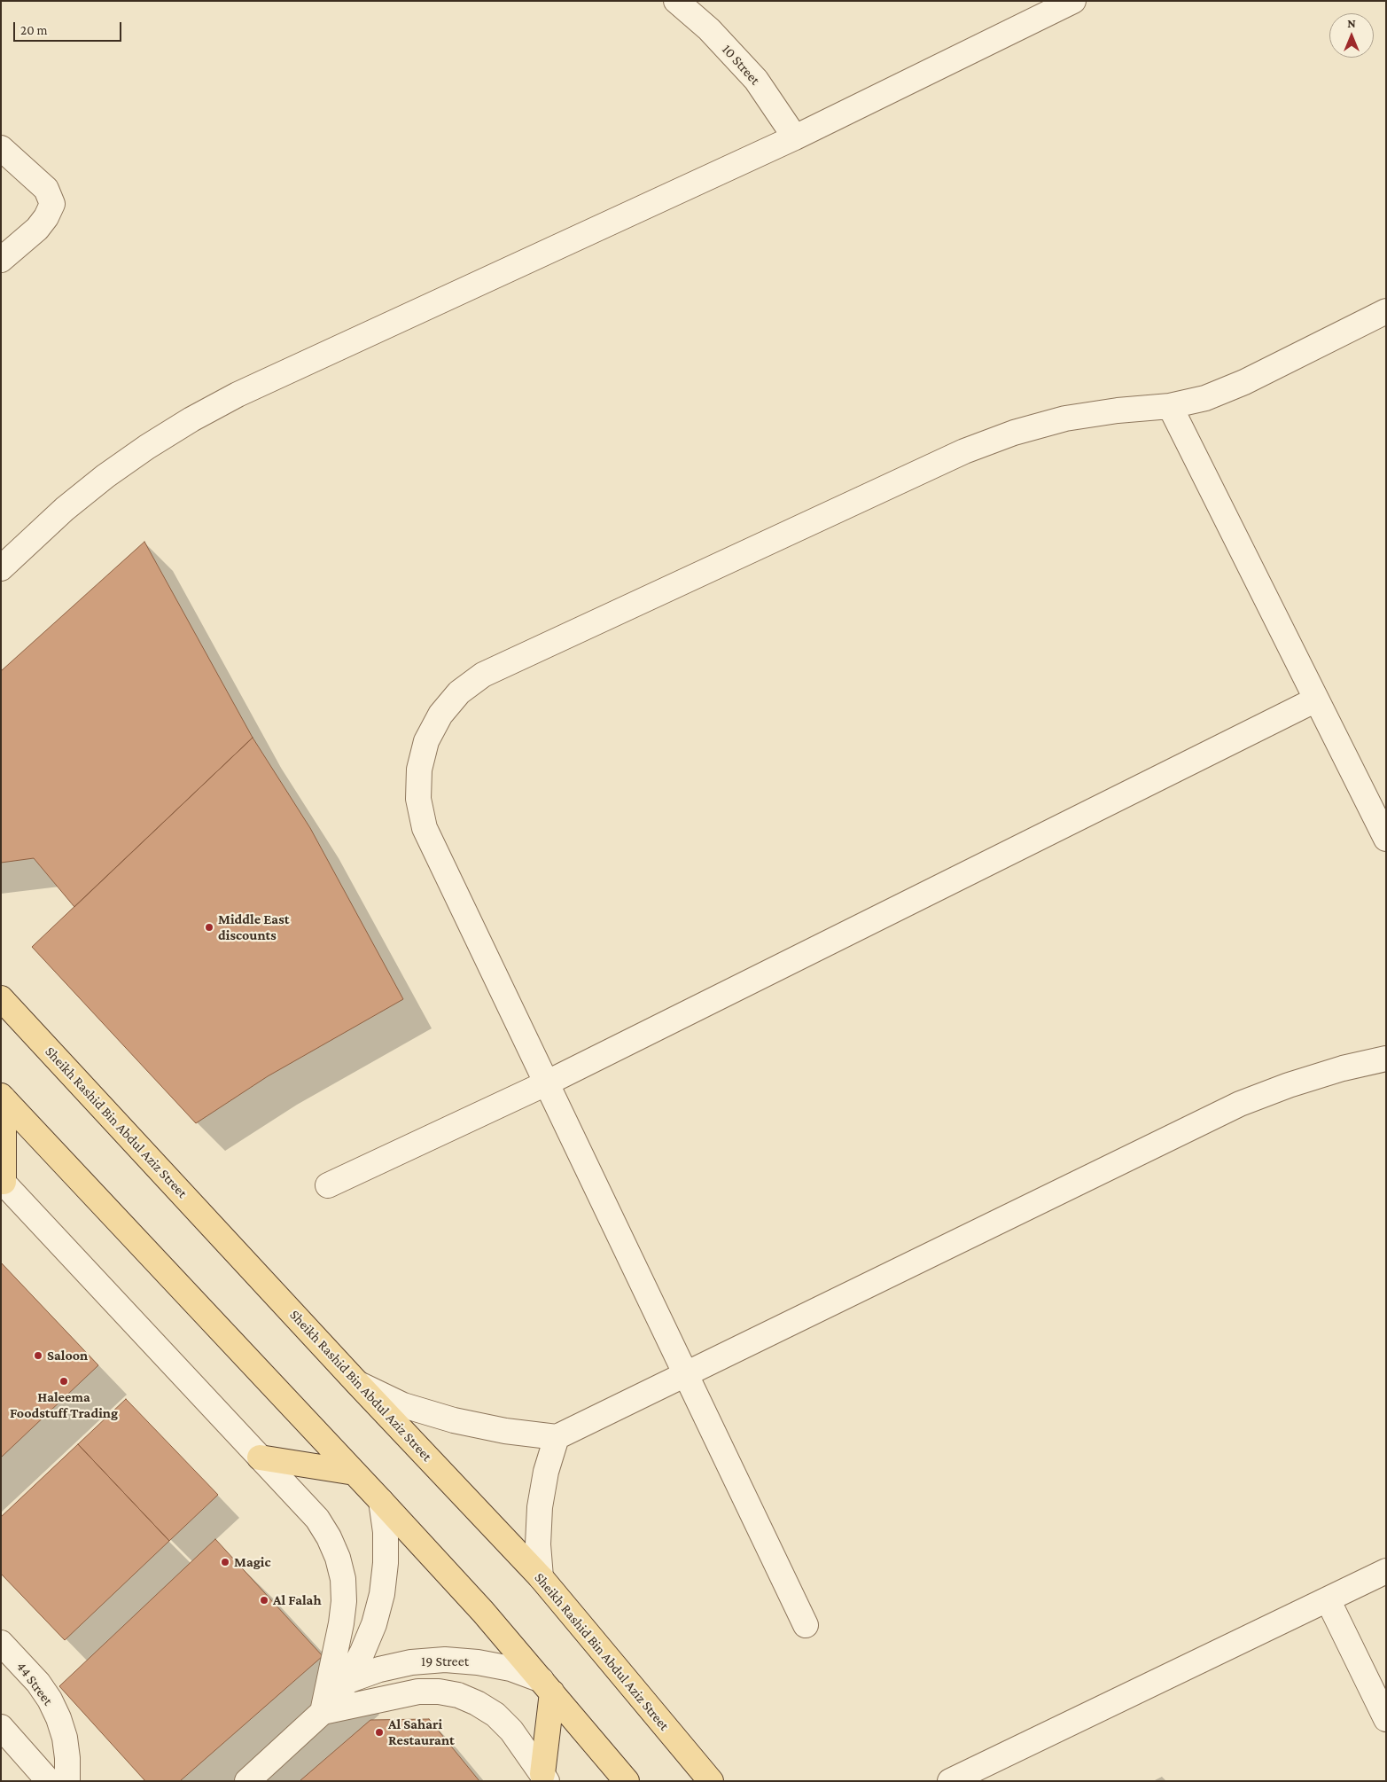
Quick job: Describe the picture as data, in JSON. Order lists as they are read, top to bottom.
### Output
{
  "streets": {
    "main road": ["Sheikh Rashid Bin Abdul Aziz Street"],
    "street": ["10 Street", "19 Street", "44 Street"]
  },
  "places": [
    "Middle East discounts",
    "Saloon",
    "Haleema Foodstuff Trading",
    "Magic",
    "Al Falah",
    "Al Sahari Restaurant"
  ],
  "scale_bar": "20 m",
  "north": "top"
}
